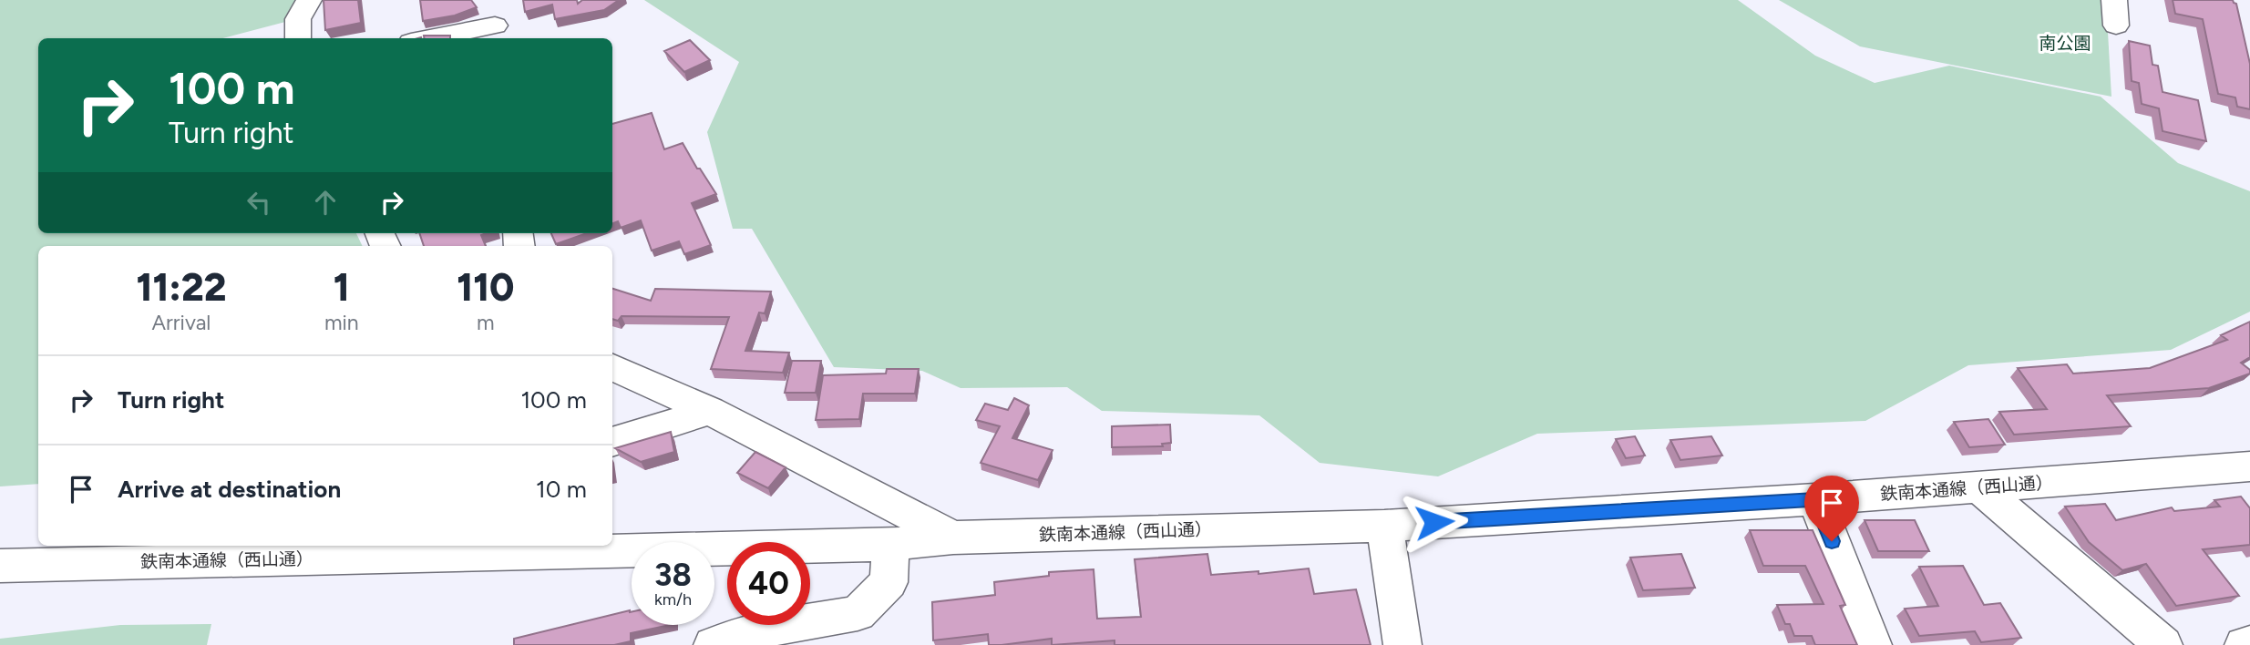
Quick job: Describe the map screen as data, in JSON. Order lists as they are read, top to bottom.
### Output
{
  "streets": {
    "street": ["鉄南本通線（西山通）"]
  },
  "parks": ["南公園"],
  "page": {
    "turn": ["100 m", "Turn right"],
    "eta": [
      "11:22",
      "Arrival",
      "1",
      "min",
      "110",
      "m"
    ],
    "list": [
      {
        "name": "Turn right",
        "value": "100 m"
      },
      {
        "name": "Arrive at destination",
        "value": "10 m"
      }
    ],
    "speed": "38 km/h",
    "limit": "40"
  }
}
